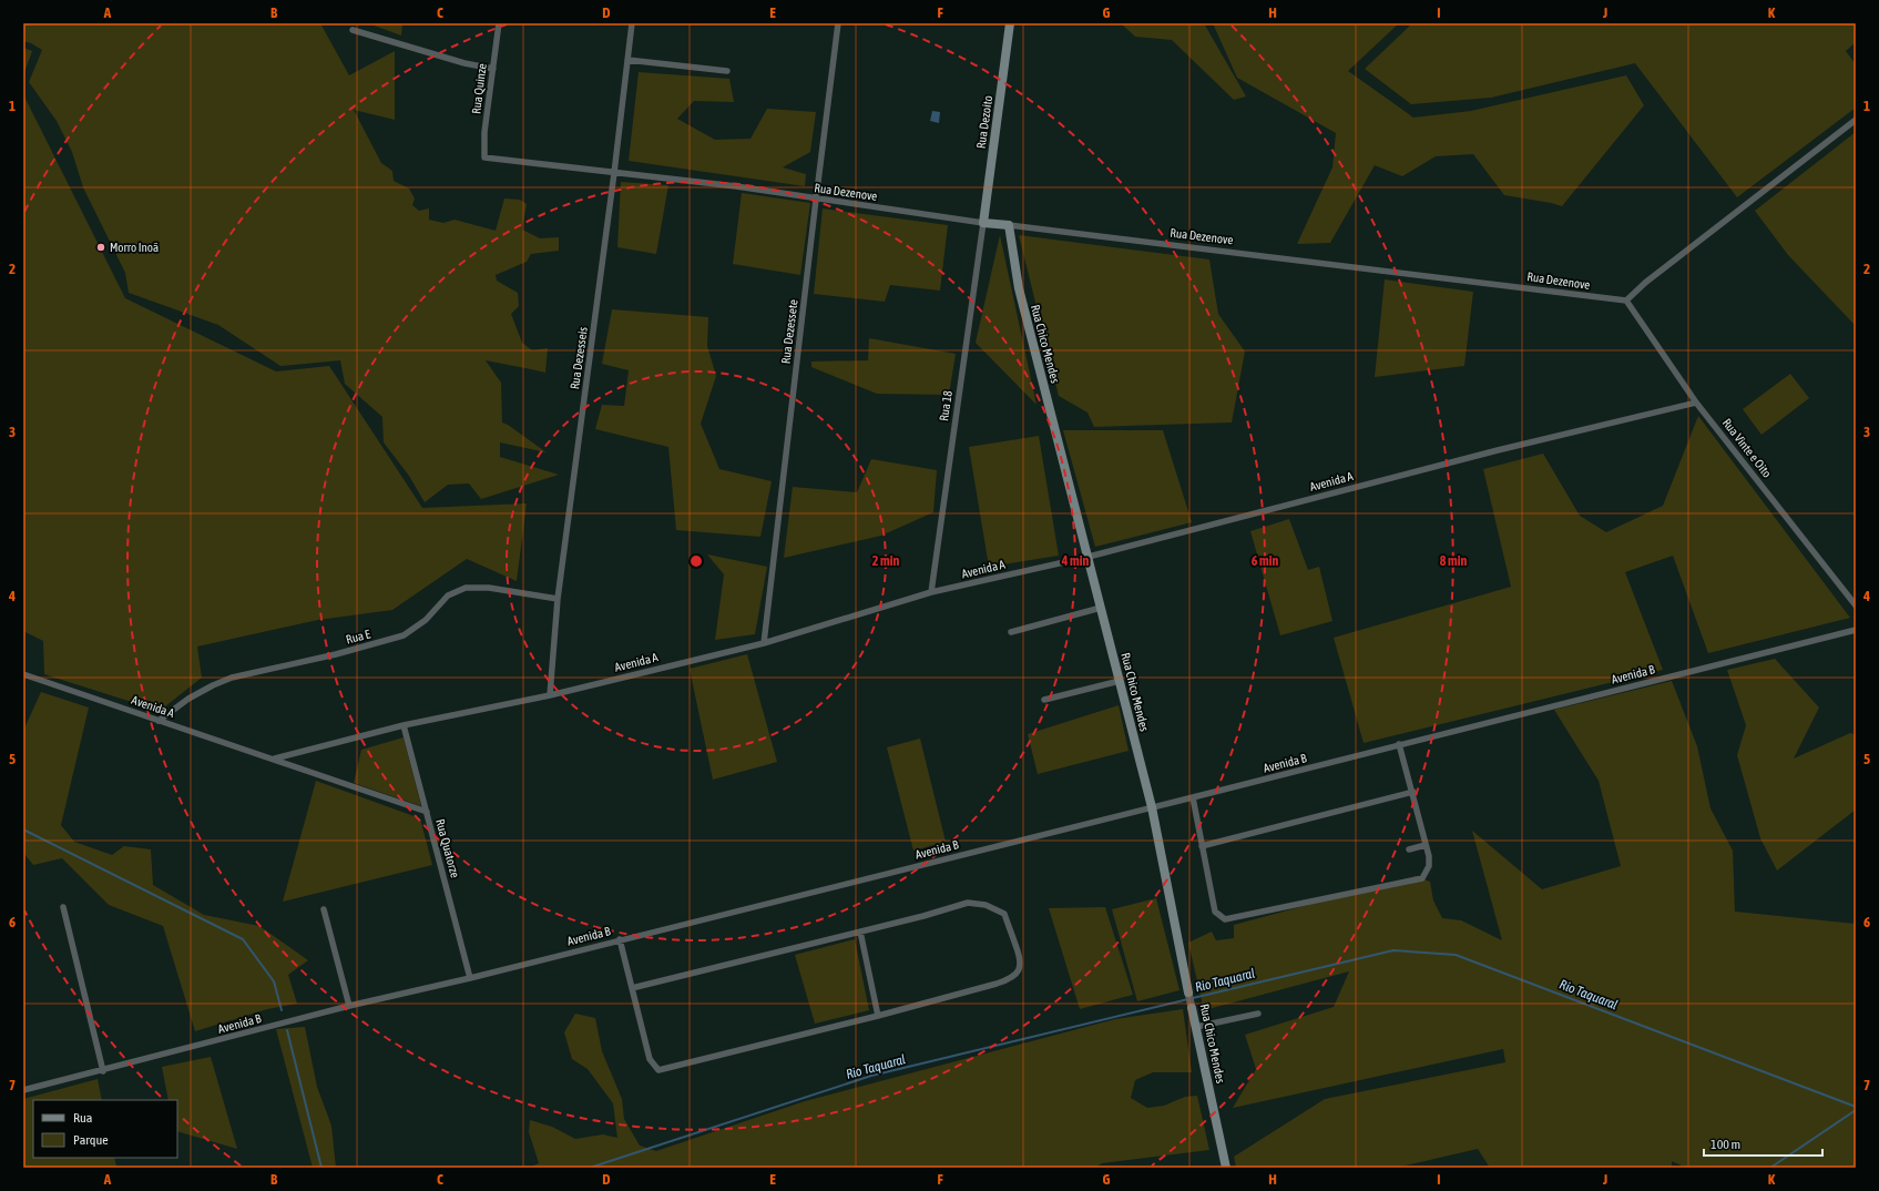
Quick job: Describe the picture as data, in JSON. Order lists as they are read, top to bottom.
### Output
{
  "streets": {
    "main road": ["Rua Dezoito", "Rua Dezenove", "Rua Chico Mendes"],
    "street": [
      "Rua Quinze",
      "Rua Dezessete",
      "Rua Dezesseis",
      "Rua 18",
      "Rua Vinte e Oito",
      "Avenida A",
      "Rua E",
      "Avenida B",
      "Rua Quatorze"
    ]
  },
  "crossings": [
    ["Rua Quinze", "Rua Dezenove"],
    ["Rua Dezoito", "Rua Dezenove"],
    ["Rua Dezoito", "Rua 18"],
    ["Rua Dezenove", "Rua Dezessete"],
    ["Rua Dezenove", "Rua Chico Mendes"],
    ["Rua Dezenove", "Rua Dezesseis"],
    ["Rua Dezenove", "Rua 18"],
    ["Rua Dezenove", "Rua Vinte e Oito"],
    ["Rua Dezessete", "Avenida A"],
    ["Rua Chico Mendes", "Avenida A"],
    ["Rua Chico Mendes", "Avenida B"],
    ["Rua Dezesseis", "Avenida A"],
    ["Rua Dezesseis", "Rua E"],
    ["Rua 18", "Avenida A"],
    ["Rua Vinte e Oito", "Avenida A"],
    ["Avenida A", "Rua E"],
    ["Avenida A", "Rua Quatorze"],
    ["Avenida B", "Rua Quatorze"]
  ],
  "water": ["Rio Taquaral"],
  "places": ["Morro Inoã"],
  "legend": ["Rua", "Parque"],
  "scale_bar": "100 m",
  "grid": {
    "columns": [
      "A",
      "B",
      "C",
      "D",
      "E",
      "F",
      "G",
      "H",
      "I",
      "J",
      "K"
    ],
    "rows": [
      "1",
      "2",
      "3",
      "4",
      "5",
      "6",
      "7"
    ]
  },
  "rings": [
    "2 min",
    "4 min",
    "6 min",
    "8 min"
  ]
}
